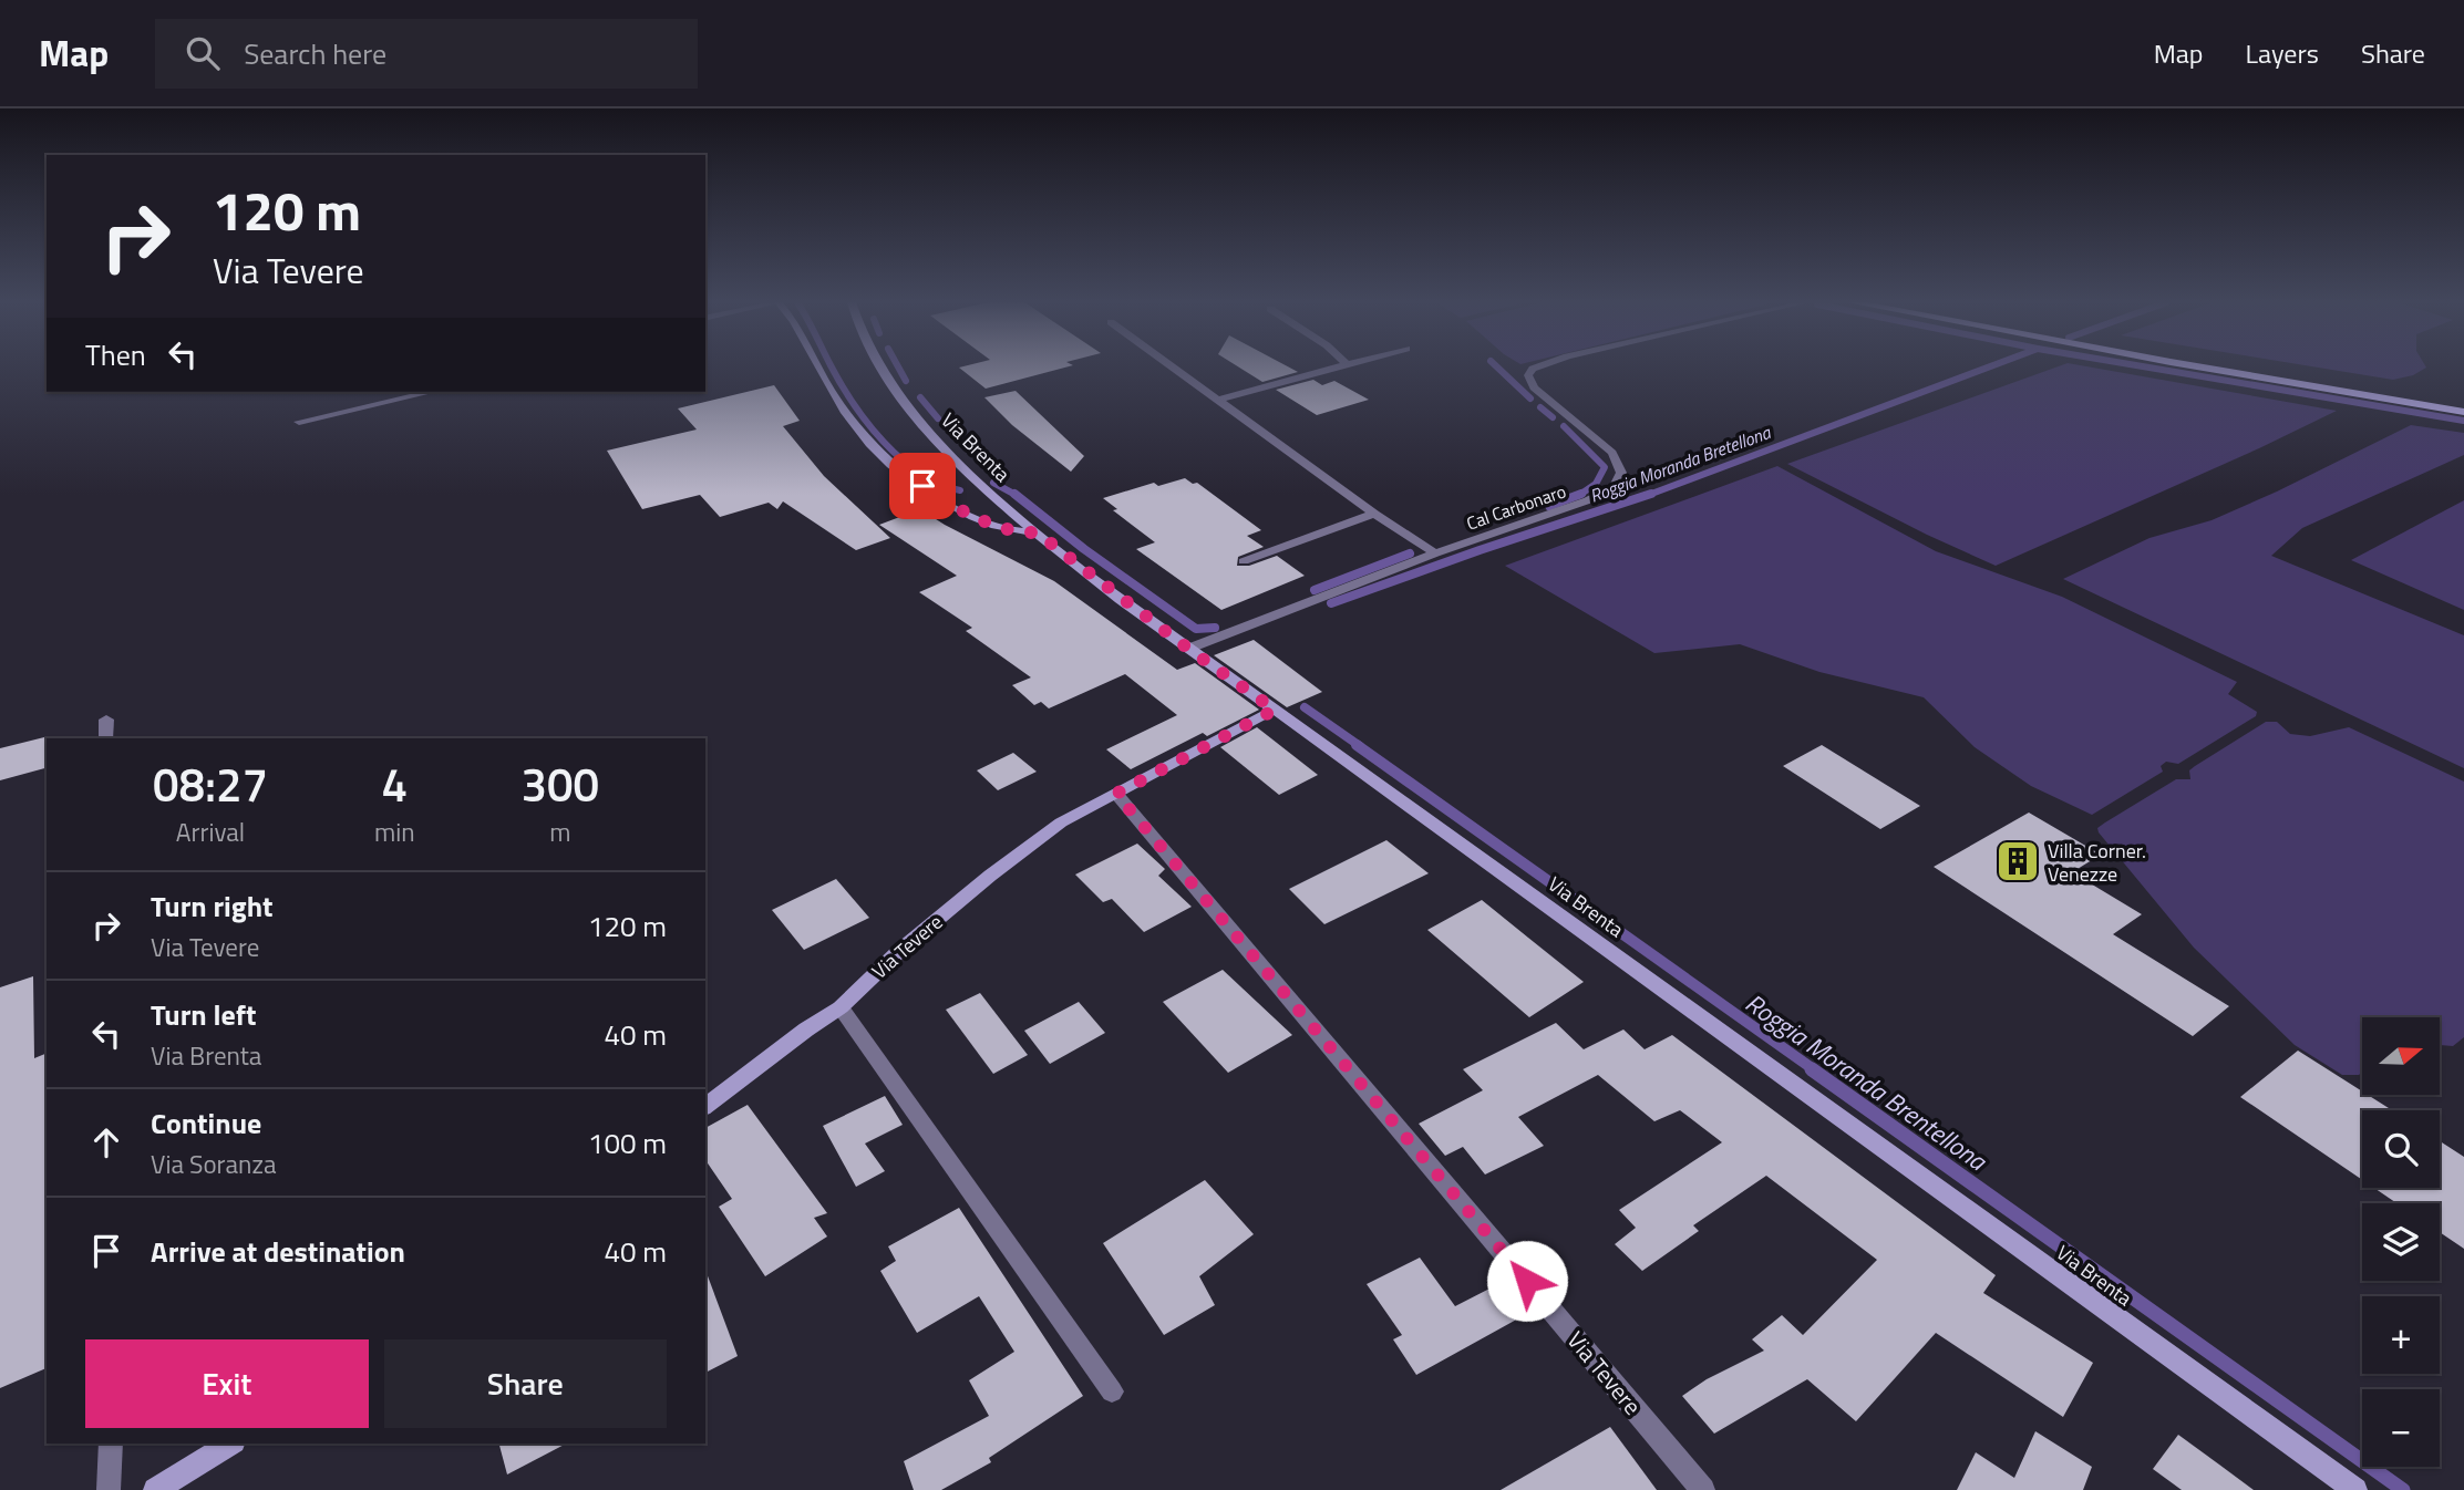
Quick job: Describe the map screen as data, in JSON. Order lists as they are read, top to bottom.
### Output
{
  "streets": {
    "street": ["Via Brenta", "Cal Carbonaro", "Via Tevere"]
  },
  "crossings": [
    ["Via Brenta", "Cal Carbonaro"],
    ["Via Brenta", "Via Tevere"]
  ],
  "water": ["Roggia Moranda Bretellona", "Roggia Moranda Brentellona"],
  "places": {
    "building": ["Villa Corner. Venezze"]
  },
  "north": "right",
  "page": {
    "header": "Map",
    "search": "Search here",
    "nav": ["Map", "Layers", "Share"],
    "turn": ["120 m", "Via Tevere"],
    "then": "Then",
    "eta": [
      "08:27",
      "Arrival",
      "4",
      "min",
      "300",
      "m"
    ],
    "list": [
      {
        "name": "Turn right",
        "note": "Via Tevere",
        "value": "120 m"
      },
      {
        "name": "Turn left",
        "note": "Via Brenta",
        "value": "40 m"
      },
      {
        "name": "Continue",
        "note": "Via Soranza",
        "value": "100 m"
      },
      {
        "name": "Arrive at destination",
        "value": "40 m"
      }
    ],
    "map_buttons": ["+", "−"],
    "buttons": ["Exit", "Share"]
  }
}
